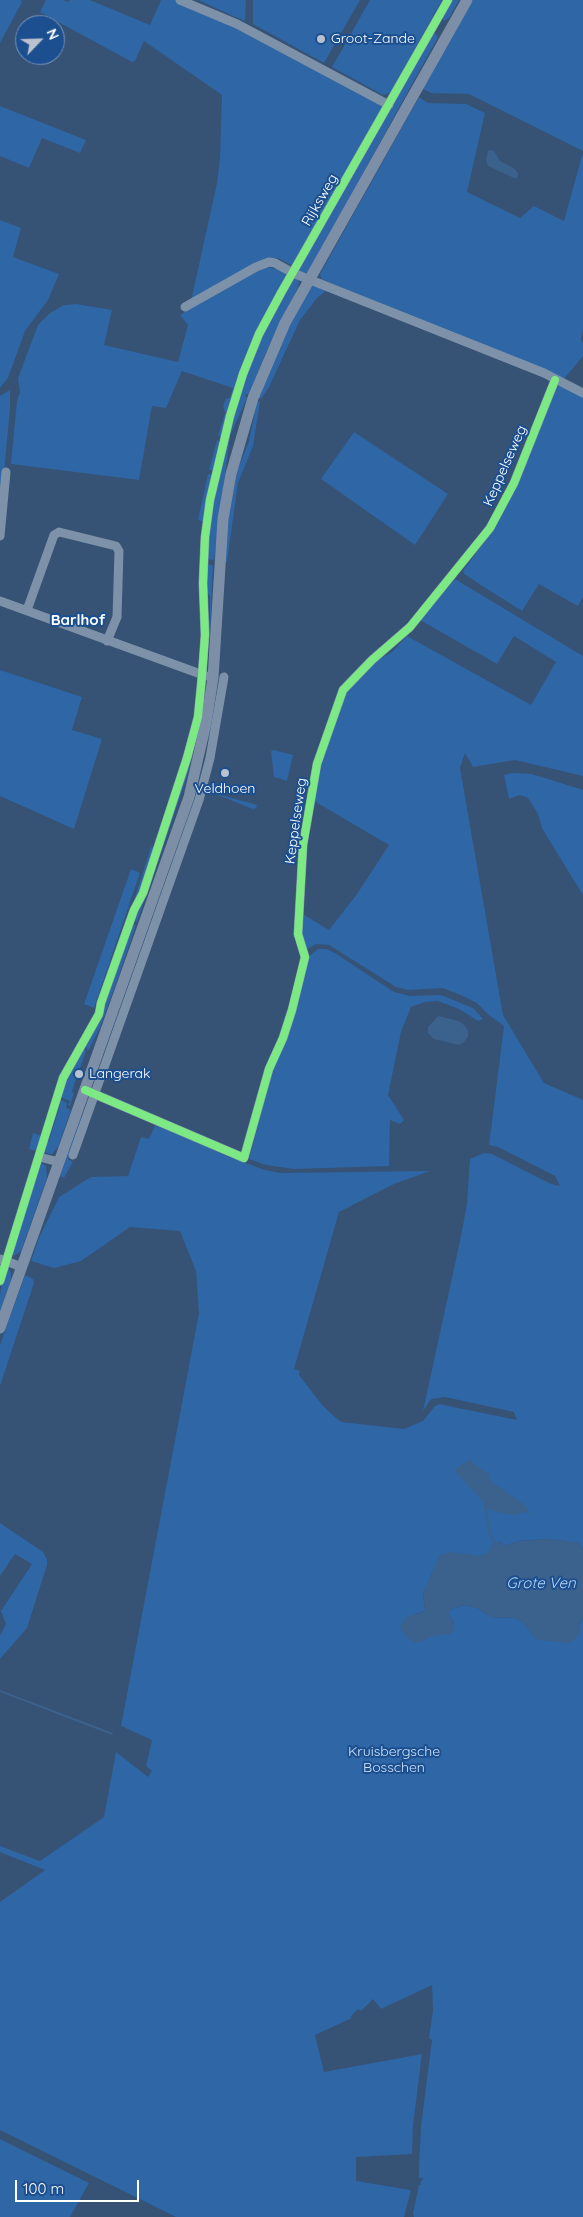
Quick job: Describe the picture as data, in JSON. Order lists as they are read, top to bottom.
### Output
{
  "streets": {
    "street": ["Rijksweg", "Keppelseweg"]
  },
  "districts": ["Barlhof"],
  "water": ["Grote Ven"],
  "parks": ["Kruisbergsche Bosschen"],
  "places": ["Groot-Zande", "Veldhoen", "Langerak"],
  "scale_bar": "100 m",
  "north": "top right"
}
